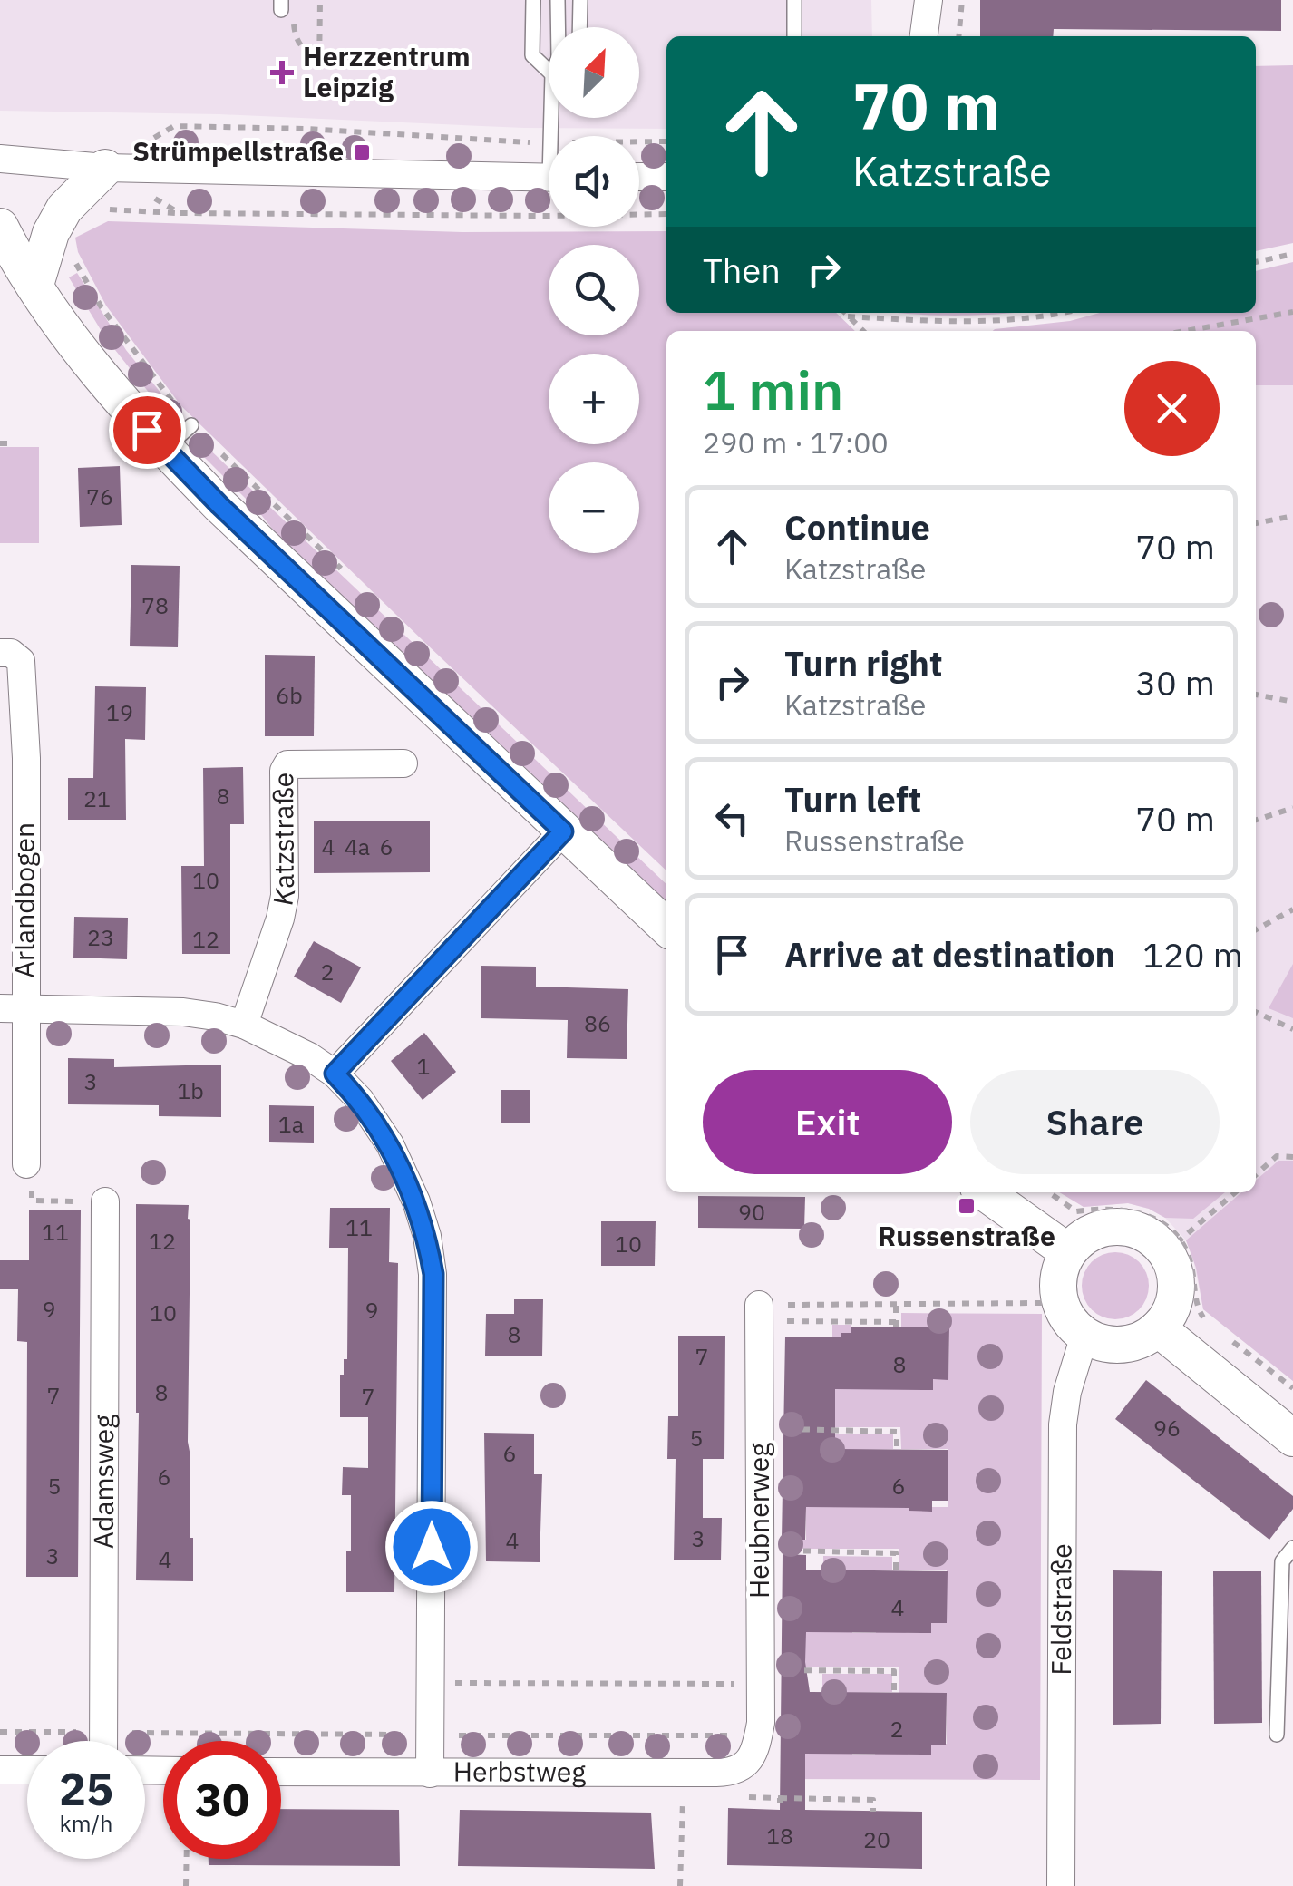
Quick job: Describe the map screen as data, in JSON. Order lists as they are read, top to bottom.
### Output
{
  "streets": {
    "street": [
      "Katzstraße",
      "Arlandbogen",
      "Adamsweg",
      "Heubnerweg",
      "Feldstraße",
      "Herbstweg"
    ]
  },
  "crossings": [
    ["Heubnerweg", "Herbstweg"]
  ],
  "places": {
    "health": ["Herzzentrum Leipzig"],
    "transit": ["Strümpellstraße", "Russenstraße"]
  },
  "house_numbers": [
    "76",
    "78",
    "6b",
    "19",
    "8",
    "21",
    "4",
    "4a",
    "6",
    "10",
    "23",
    "12",
    "2",
    "86",
    "1",
    "3",
    "1b",
    "1a",
    "90",
    "11",
    "11",
    "12",
    "10",
    "9",
    "9",
    "10",
    "8",
    "7",
    "8",
    "8",
    "7",
    "7",
    "96",
    "5",
    "6",
    "6",
    "5",
    "6",
    "3",
    "4",
    "3",
    "4",
    "4",
    "2",
    "18",
    "20"
  ],
  "north": "top right",
  "page": {
    "map_buttons": ["+", "−"],
    "turn": ["70 m", "Katzstraße"],
    "then": "Then",
    "heading": ["1 min", "290 m · 17:00"],
    "list": [
      {
        "name": "Continue",
        "note": "Katzstraße",
        "value": "70 m"
      },
      {
        "name": "Turn right",
        "note": "Katzstraße",
        "value": "30 m"
      },
      {
        "name": "Turn left",
        "note": "Russenstraße",
        "value": "70 m"
      },
      {
        "name": "Arrive at destination",
        "value": "120 m"
      }
    ],
    "buttons": ["Exit", "Share"],
    "speed": "25 km/h",
    "limit": "30"
  }
}
